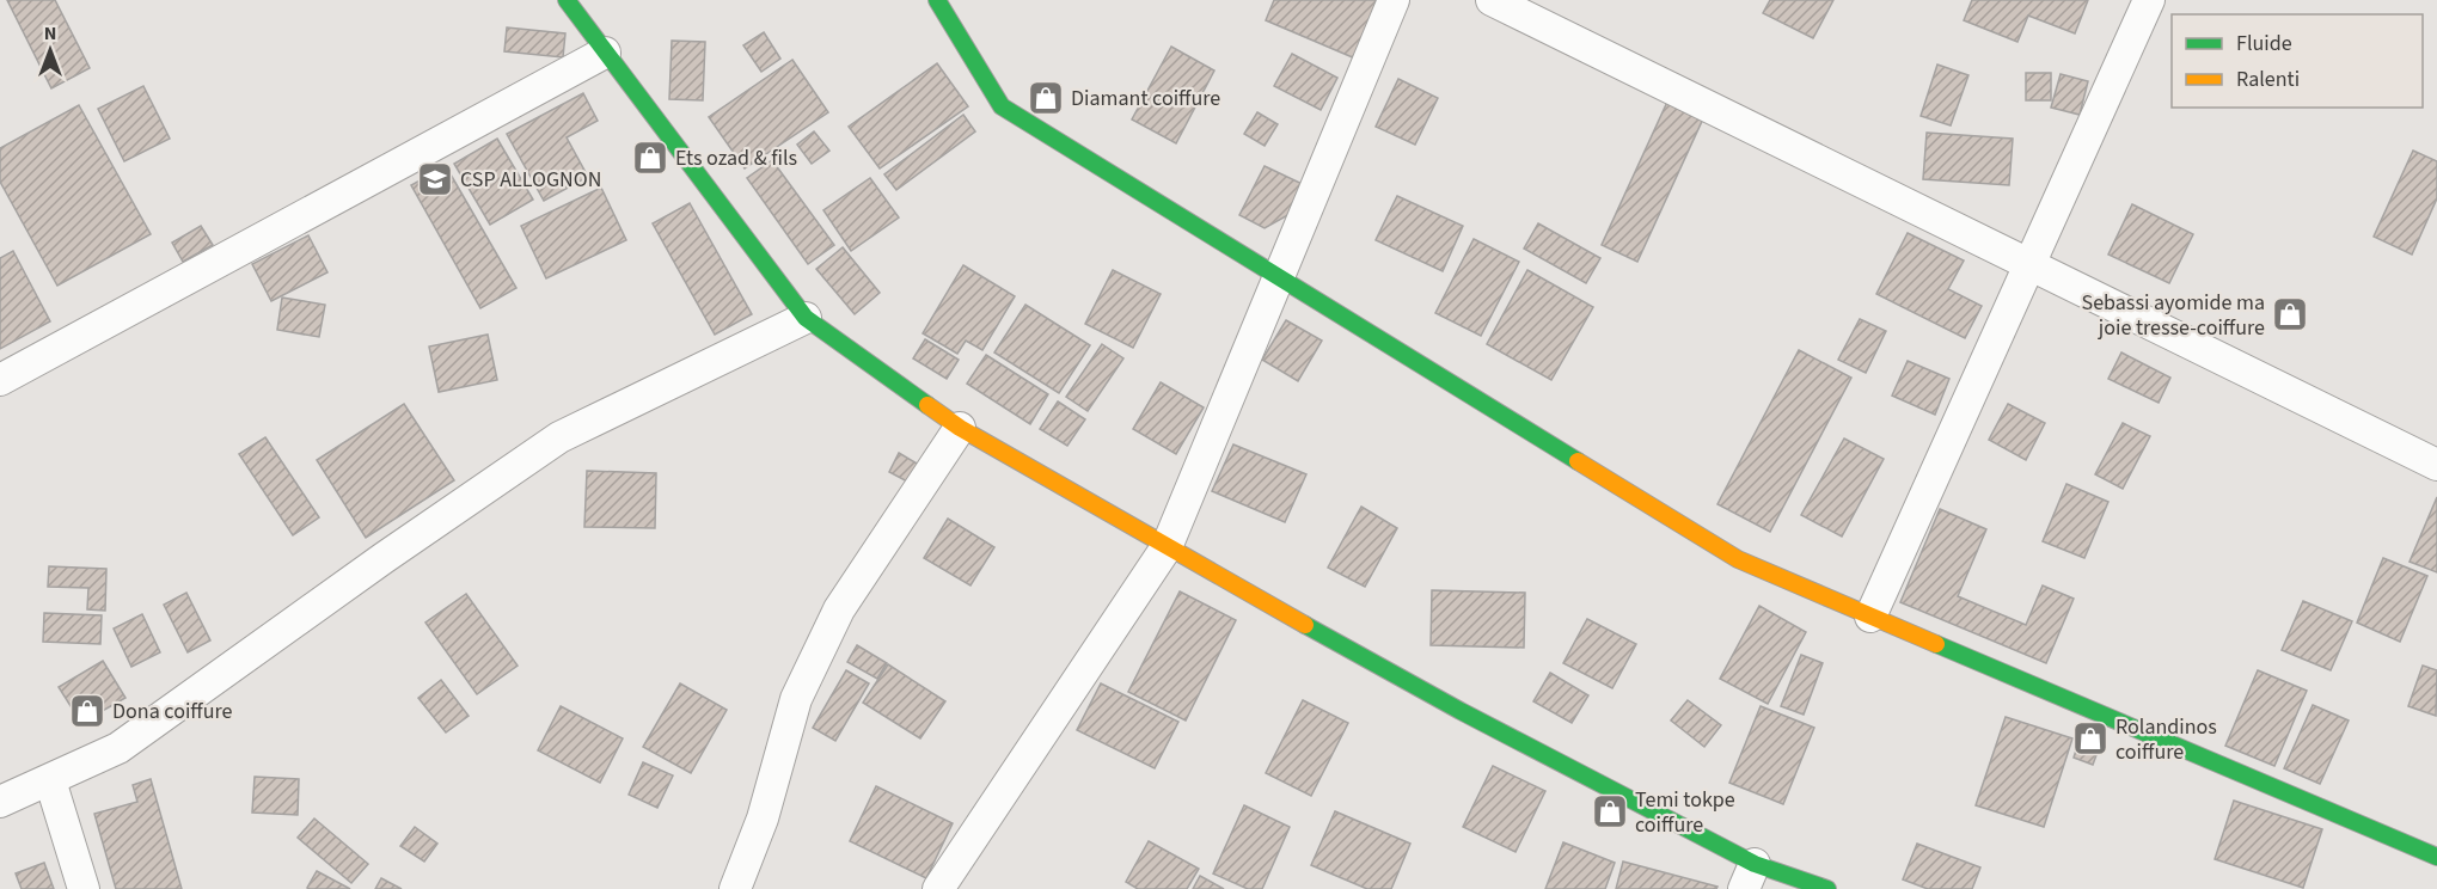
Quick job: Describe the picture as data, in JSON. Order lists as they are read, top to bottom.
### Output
{
  "places": {
    "shop": [
      "Diamant coiffure",
      "Ets ozad & fils",
      "Sebassi ayomide ma joie tresse-coiffure",
      "Dona coiffure",
      "Rolandinos coiffure",
      "Temi tokpe coiffure"
    ],
    "school or university": ["CSP ALLOGNON"]
  },
  "legend": ["Fluide", "Ralenti"],
  "north": "top"
}
